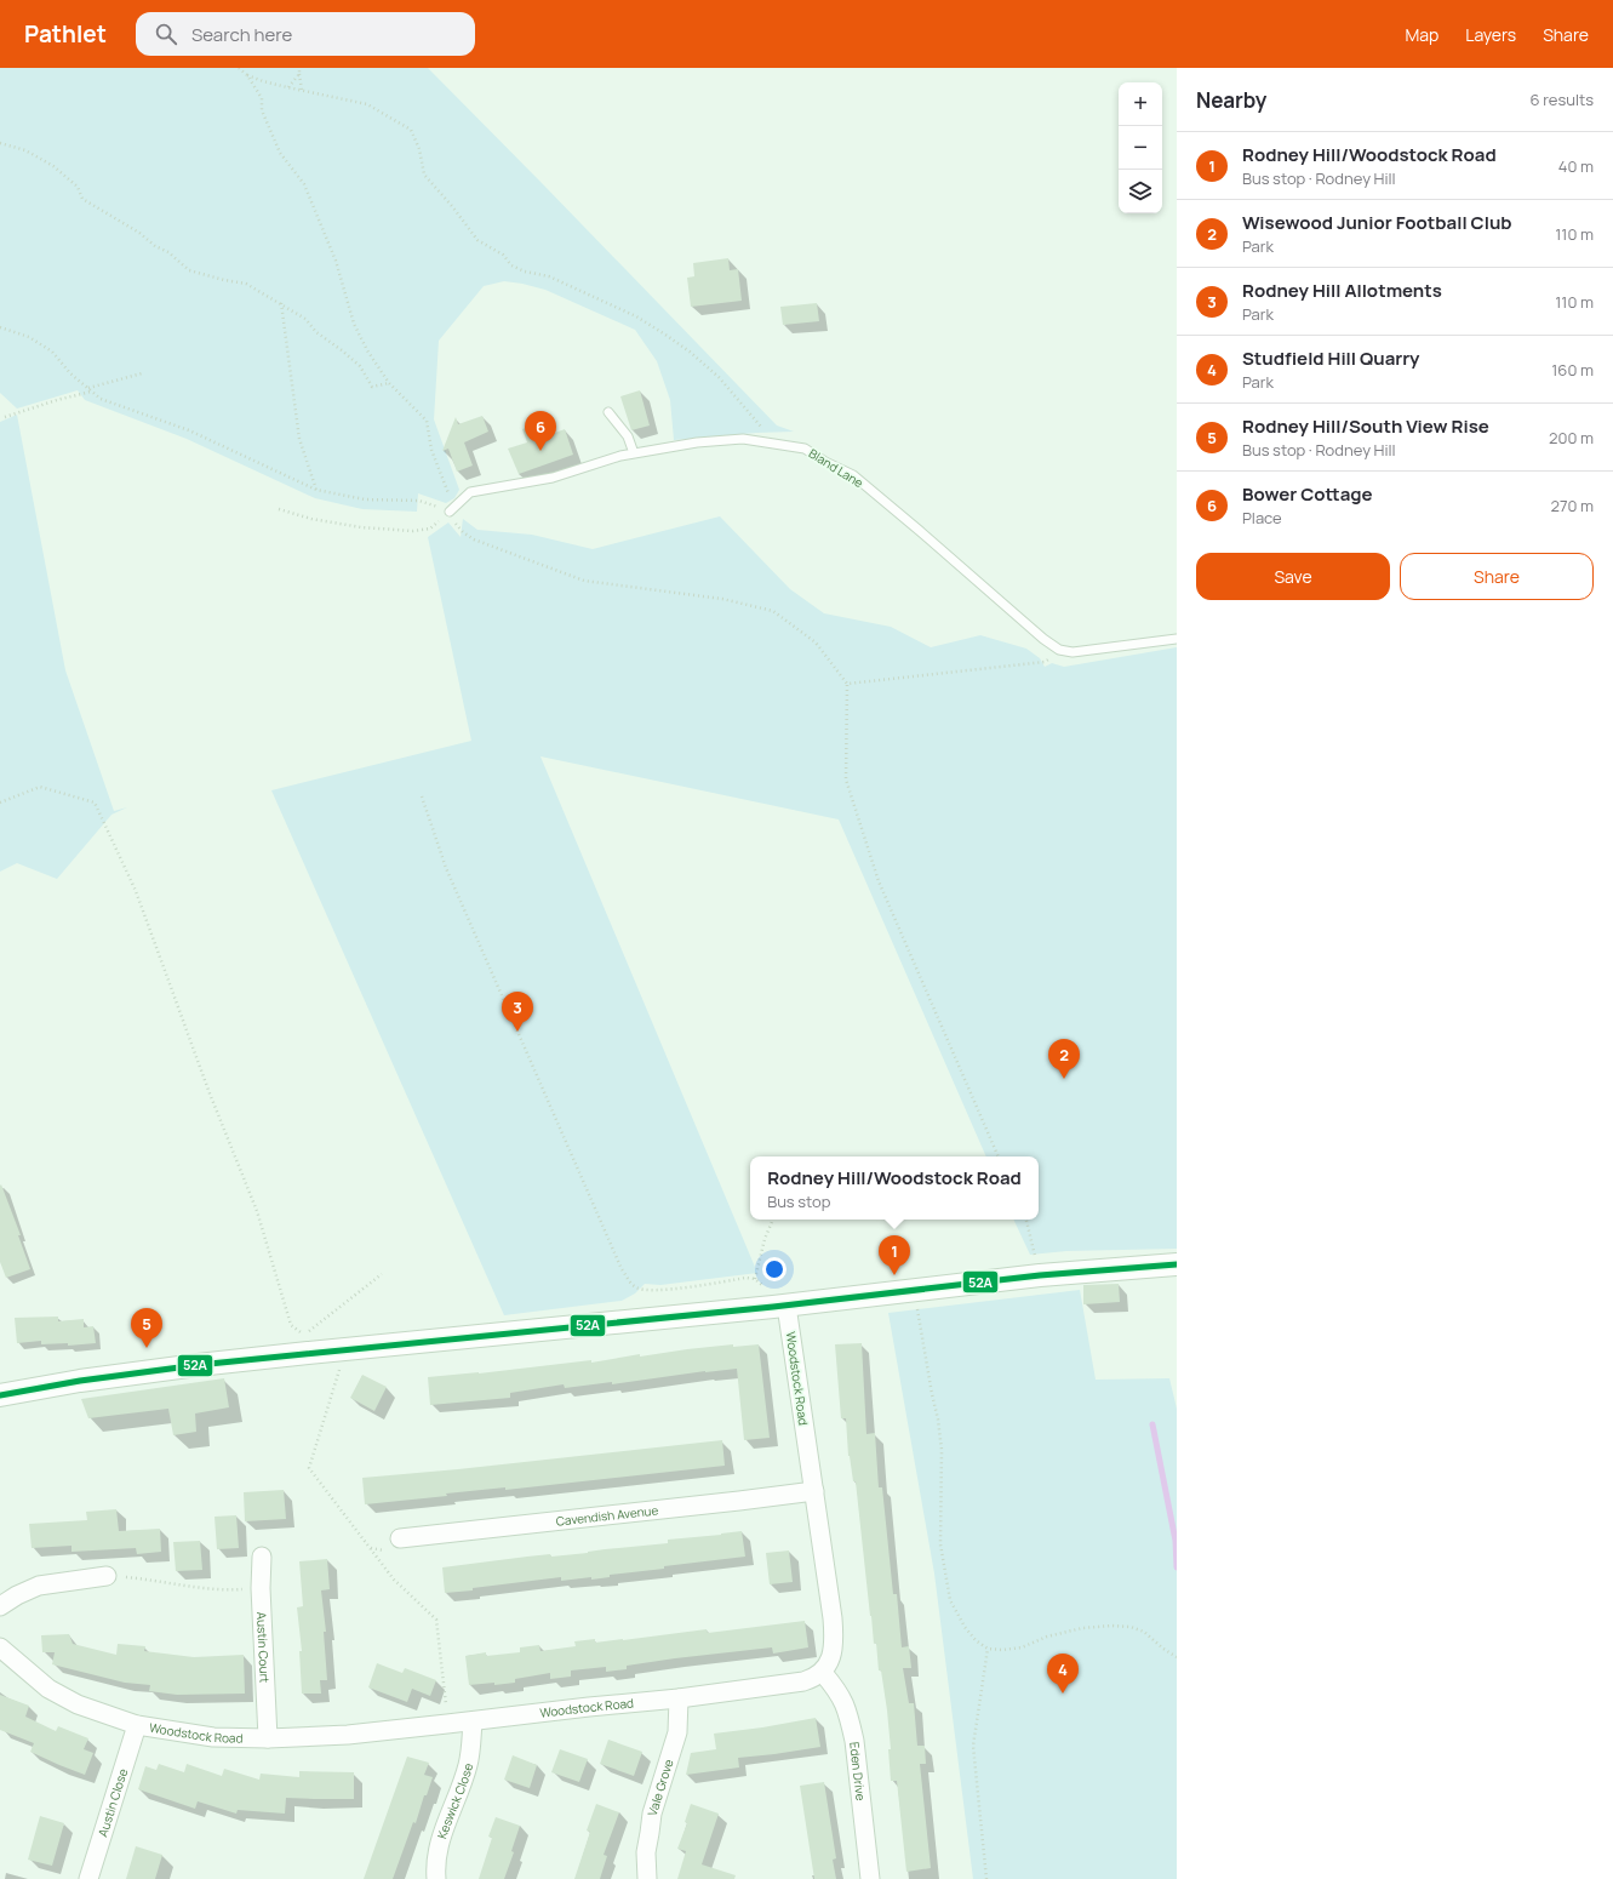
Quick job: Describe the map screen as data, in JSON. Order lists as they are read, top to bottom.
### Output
{
  "streets": {
    "street": [
      "Woodstock Road",
      "Cavendish Avenue",
      "Austin Court",
      "Eden Drive",
      "Vale Grove",
      "Keswick Close",
      "Austin Close"
    ],
    "lane": ["Bland Lane"]
  },
  "crossings": [
    ["Woodstock Road", "Cavendish Avenue"],
    ["Woodstock Road", "Austin Court"],
    ["Woodstock Road", "Eden Drive"],
    ["Woodstock Road", "Vale Grove"],
    ["Woodstock Road", "Keswick Close"],
    ["Woodstock Road", "Austin Close"]
  ],
  "lines": ["transit line 52A"],
  "page": {
    "header": "Pathlet",
    "search": "Search here",
    "nav": ["Map", "Layers", "Share"],
    "heading": ["Nearby", "6 results"],
    "map_buttons": ["+", "−"],
    "list": [
      {
        "mark": "1",
        "name": "Rodney Hill/Woodstock Road",
        "note": "Bus stop · Rodney Hill",
        "value": "40 m"
      },
      {
        "mark": "2",
        "name": "Wisewood Junior Football Club",
        "note": "Park",
        "value": "110 m"
      },
      {
        "mark": "3",
        "name": "Rodney Hill Allotments",
        "note": "Park",
        "value": "110 m"
      },
      {
        "mark": "4",
        "name": "Studfield Hill Quarry",
        "note": "Park",
        "value": "160 m"
      },
      {
        "mark": "5",
        "name": "Rodney Hill/South View Rise",
        "note": "Bus stop · Rodney Hill",
        "value": "200 m"
      },
      {
        "mark": "6",
        "name": "Bower Cottage",
        "note": "Place",
        "value": "270 m"
      }
    ],
    "pins": [
      "6",
      "3",
      "2",
      "1",
      "5",
      "4"
    ],
    "buttons": ["Save", "Share"],
    "popup": ["Rodney Hill/Woodstock Road", "Bus stop"]
  }
}
